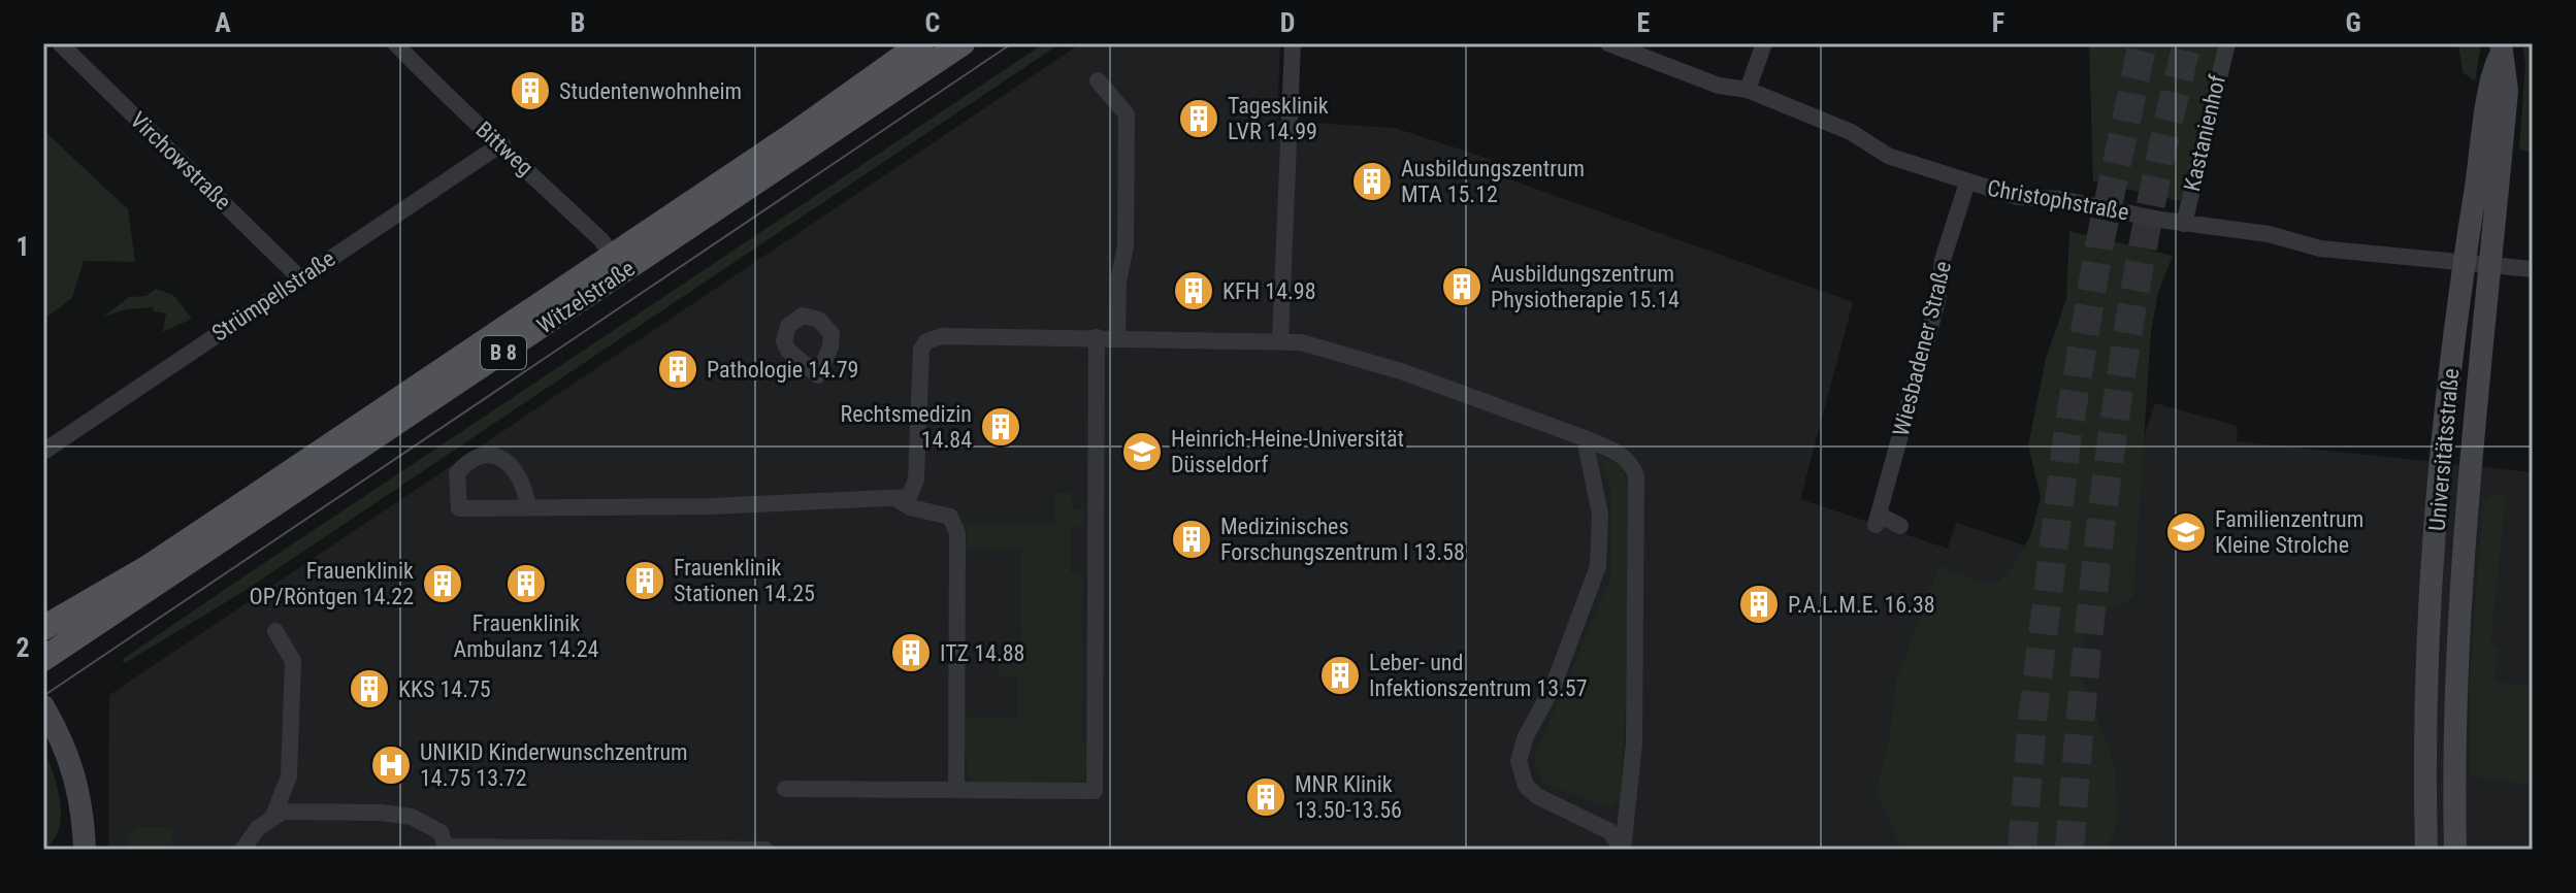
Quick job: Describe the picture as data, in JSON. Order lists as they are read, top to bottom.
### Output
{
  "streets": {
    "main road": ["Witzelstraße", "B 8"],
    "street": [
      "Kastanienhof",
      "Bittweg",
      "Virchowstraße",
      "Christophstraße",
      "Strümpellstraße",
      "Wiesbadener Straße",
      "Universitätsstraße"
    ]
  },
  "crossings": [
    ["Kastanienhof", "Christophstraße"],
    ["Bittweg", "Strümpellstraße"],
    ["Bittweg", "Witzelstraße"],
    ["Virchowstraße", "Strümpellstraße"],
    ["Christophstraße", "Wiesbadener Straße"],
    ["Christophstraße", "Universitätsstraße"]
  ],
  "places": {
    "building": [
      "Studentenwohnheim",
      "Tagesklinik LVR 14.99",
      "Ausbildungszentrum MTA 15.12",
      "Ausbildungszentrum Physiotherapie 15.14",
      "KFH 14.98",
      "Pathologie 14.79",
      "Rechtsmedizin 14.84",
      "Medizinisches Forschungszentrum I 13.58",
      "Frauenklinik Stationen 14.25",
      "Frauenklinik OP/Röntgen 14.22",
      "Frauenklinik Ambulanz 14.24",
      "P.A.L.M.E. 16.38",
      "ITZ 14.88",
      "Leber- und Infektionszentrum 13.57",
      "KKS 14.75",
      "MNR Klinik 13.50-13.56"
    ],
    "school or university": ["Heinrich-Heine-Universität Düsseldorf", "Familienzentrum Kleine Strolche"],
    "hospital": ["UNIKID Kinderwunschzentrum 14.75 13.72"]
  },
  "grid": {
    "columns": [
      "A",
      "B",
      "C",
      "D",
      "E",
      "F",
      "G"
    ],
    "rows": ["1", "2"]
  }
}
